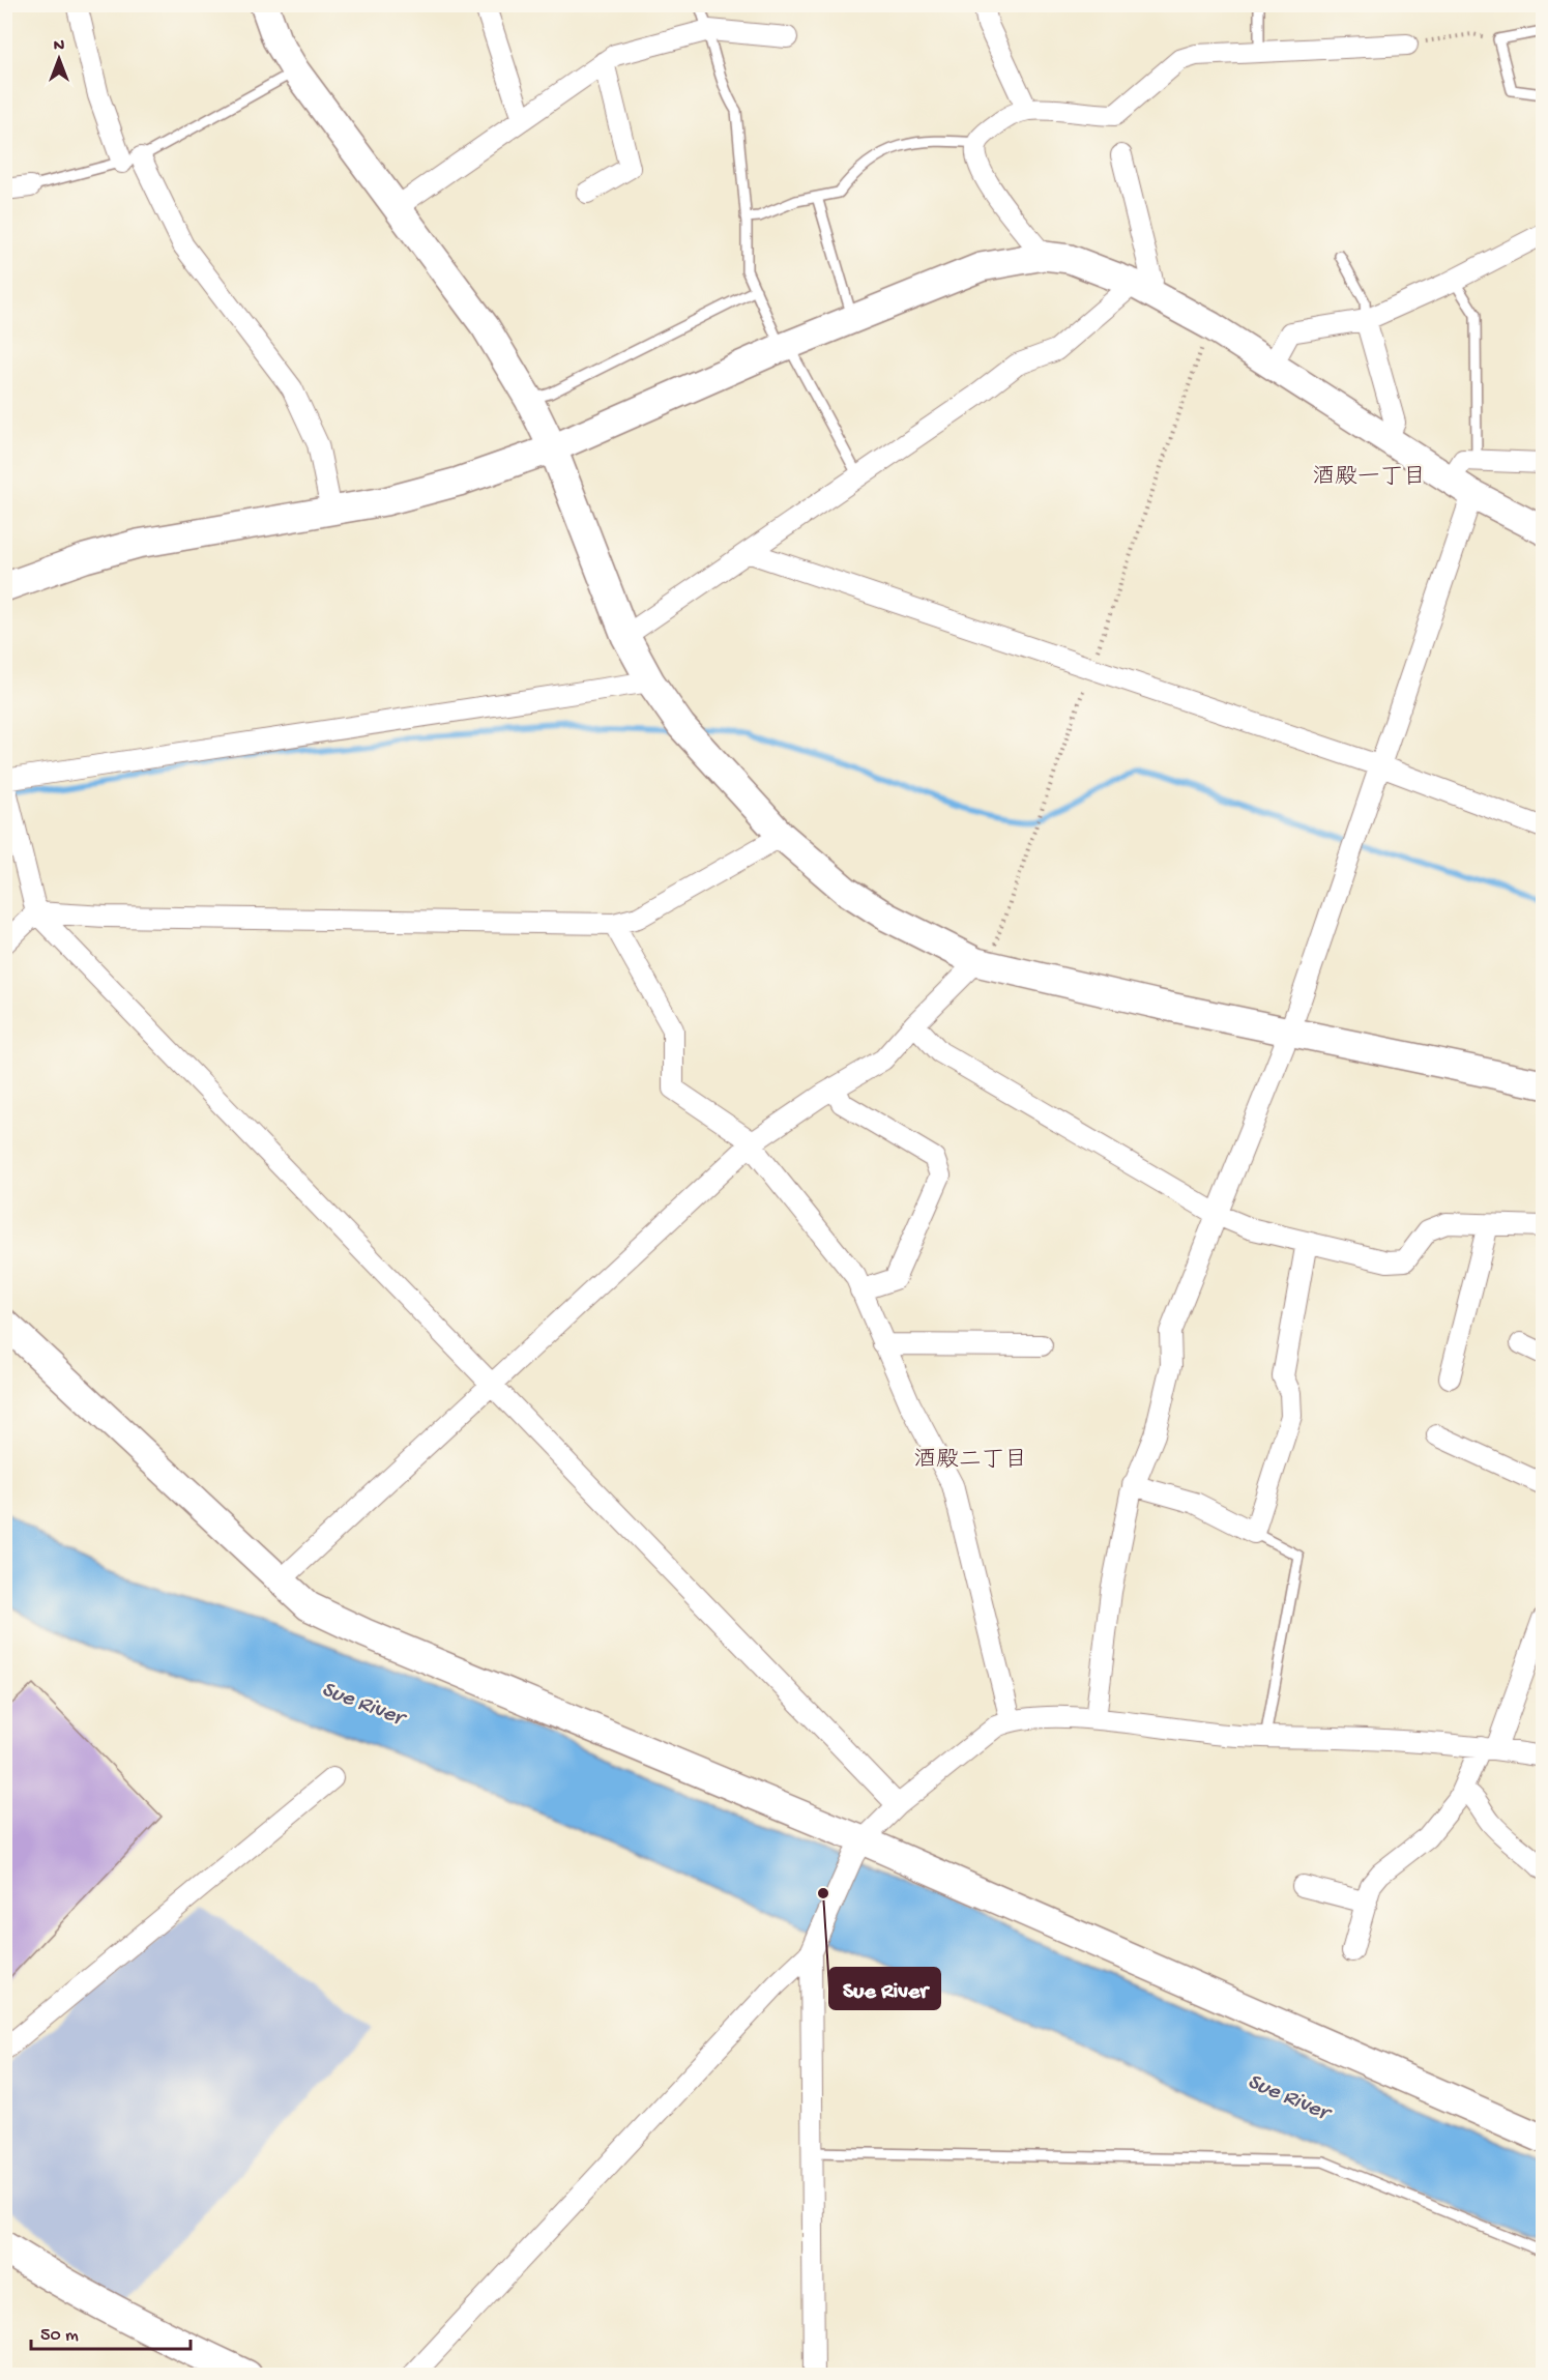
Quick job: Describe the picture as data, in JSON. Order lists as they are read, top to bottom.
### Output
{
  "districts": ["酒殿一丁目", "酒殿二丁目"],
  "water": ["Sue River"],
  "places": ["Sue River"],
  "scale_bar": "50 m",
  "north": "top"
}
